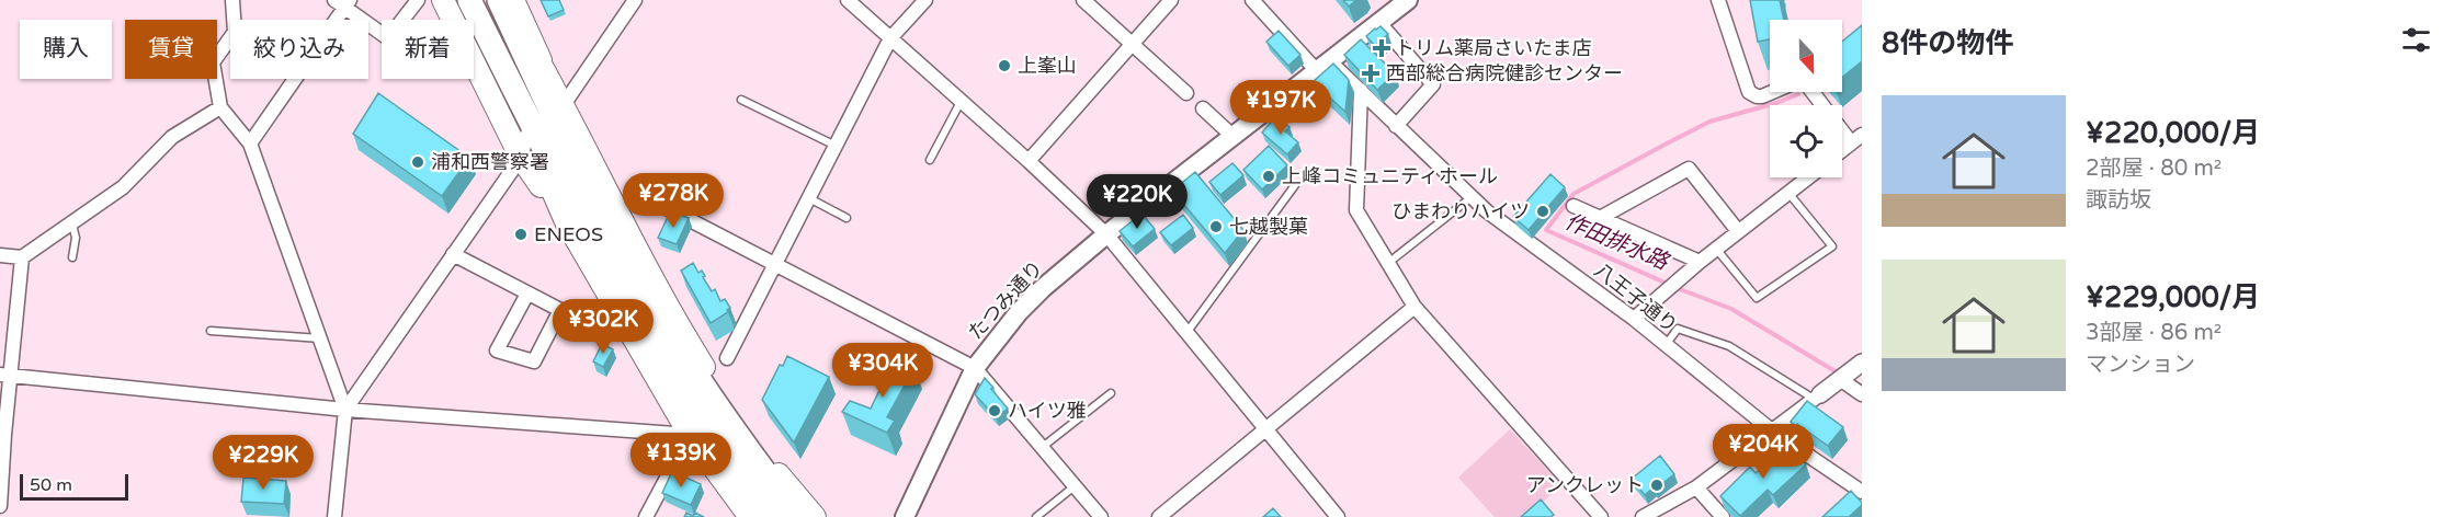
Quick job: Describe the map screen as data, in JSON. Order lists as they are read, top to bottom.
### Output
{
  "streets": {
    "main road": ["たつみ通り"],
    "street": ["八王子通り"]
  },
  "crossings": [
    ["八王子通り", "たつみ通り"]
  ],
  "water": ["作田排水路"],
  "places": {
    "health": ["トリム薬局さいたま店", "西部総合病院健診センター"],
    "other": [
      "上峯山",
      "浦和西警察署",
      "上峰コミュニティホール",
      "ひまわりハイツ",
      "七越製菓",
      "ENEOS",
      "ハイツ雅",
      "アンクレット"
    ]
  },
  "scale_bar": "50 m",
  "north": "bottom",
  "page": {
    "heading": "8件の物件",
    "chip": [
      "購入",
      "賃貸",
      "絞り込み",
      "新着"
    ],
    "list": [
      {
        "name": "¥220,000/月",
        "note": "2部屋 · 80 m² · 諏訪坂"
      },
      {
        "name": "¥229,000/月",
        "note": "3部屋 · 86 m² · マンション"
      }
    ],
    "price": [
      "¥197K",
      "¥278K",
      "¥220K",
      "¥302K",
      "¥304K",
      "¥204K",
      "¥139K",
      "¥229K"
    ],
    "scale": "50 m"
  }
}
